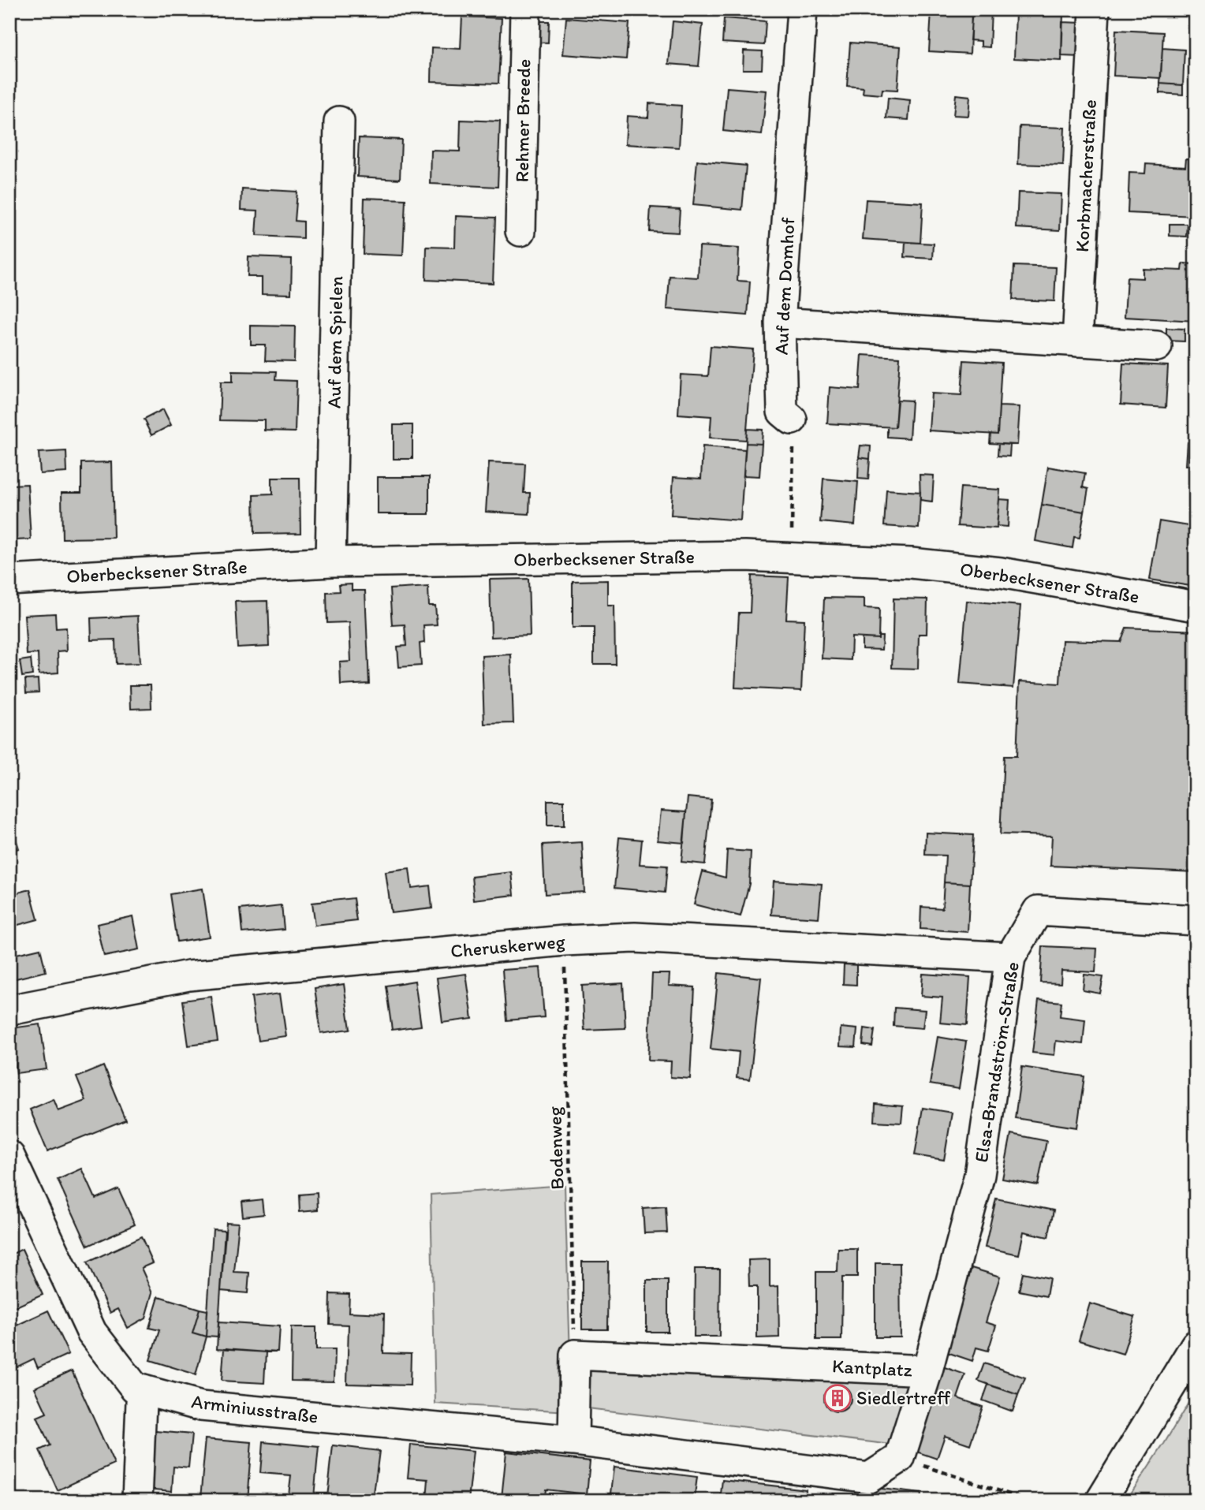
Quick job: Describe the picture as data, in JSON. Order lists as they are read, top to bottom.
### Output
{
  "streets": {
    "street": [
      "Rehmer Breede",
      "Korbmacherstraße",
      "Auf dem Domhof",
      "Auf dem Spielen",
      "Oberbecksener Straße",
      "Cheruskerweg",
      "Elsa-Brandström-Straße",
      "Kantplatz",
      "Arminiusstraße"
    ],
    "path": ["Bodenweg"]
  },
  "crossings": [
    ["Auf dem Spielen", "Oberbecksener Straße"],
    ["Cheruskerweg", "Elsa-Brandström-Straße"],
    ["Cheruskerweg", "Bodenweg"],
    ["Elsa-Brandström-Straße", "Kantplatz"],
    ["Bodenweg", "Kantplatz"]
  ],
  "places": {
    "building": ["Siedlertreff"]
  }
}
